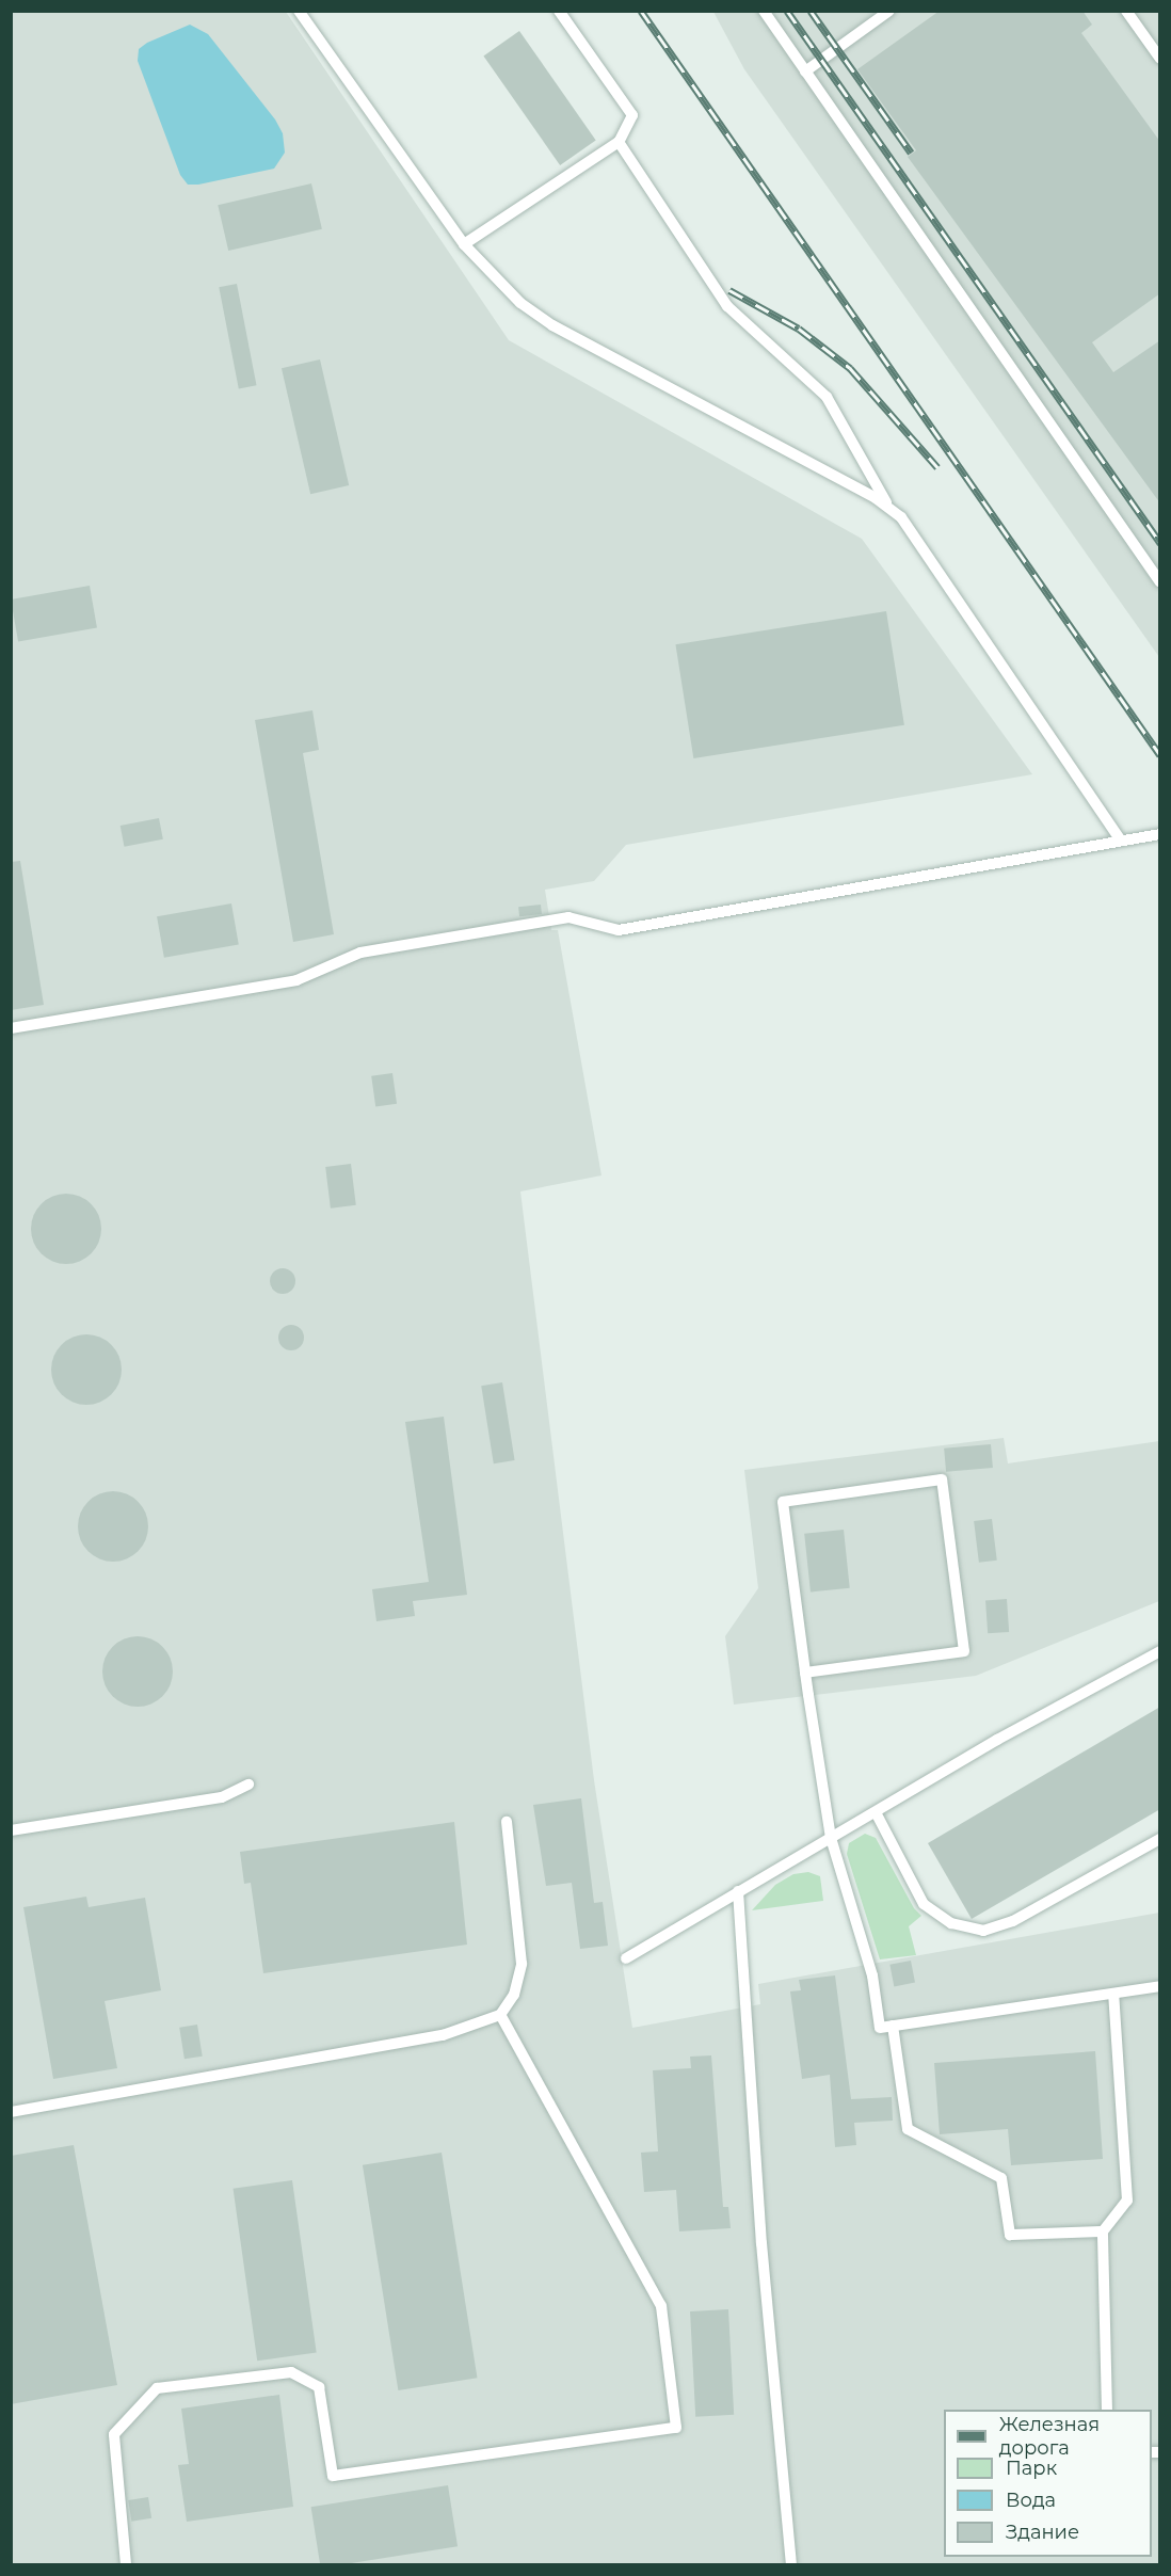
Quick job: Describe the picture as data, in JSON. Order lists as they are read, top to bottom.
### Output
{
  "legend": [
    "Железная дорога",
    "Парк",
    "Вода",
    "Здание"
  ]
}
